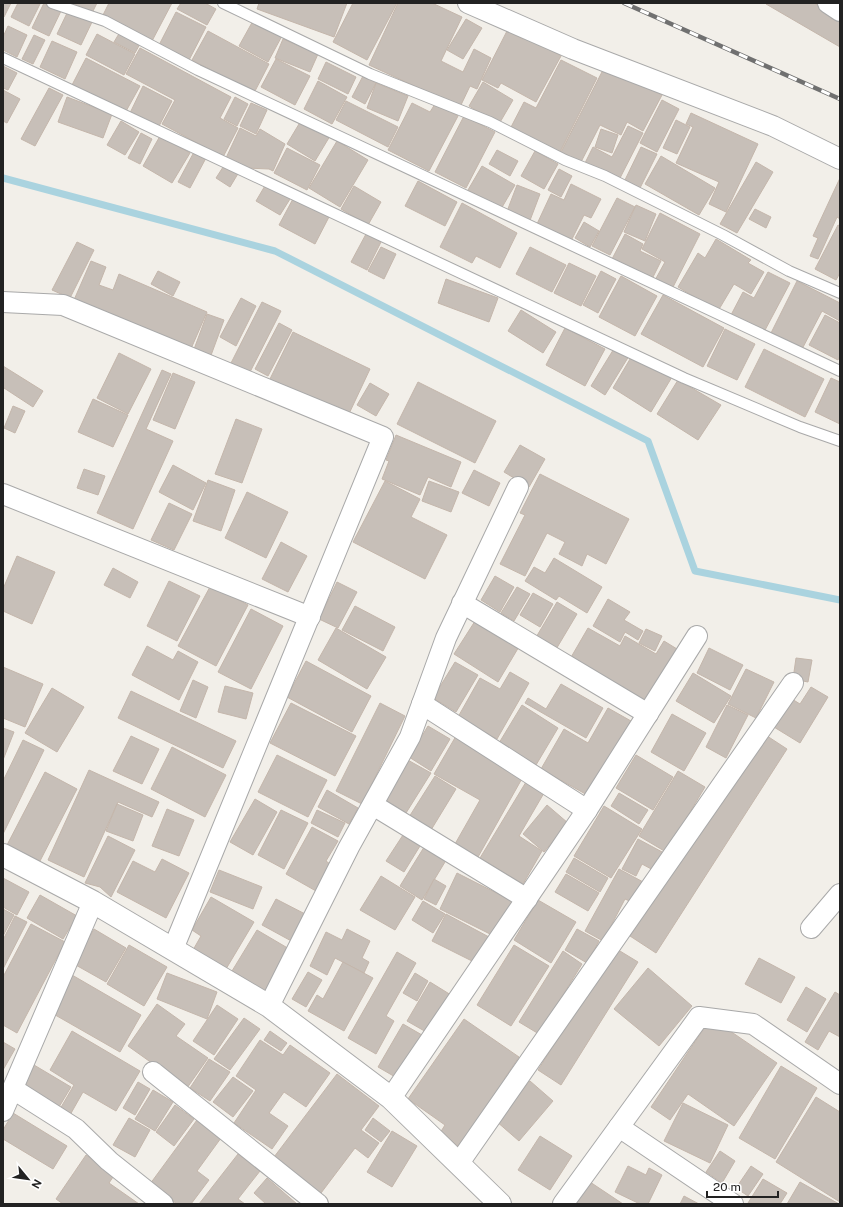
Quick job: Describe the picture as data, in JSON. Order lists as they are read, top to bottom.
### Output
{
  "scale_bar": "20 m",
  "north": "bottom right"
}
